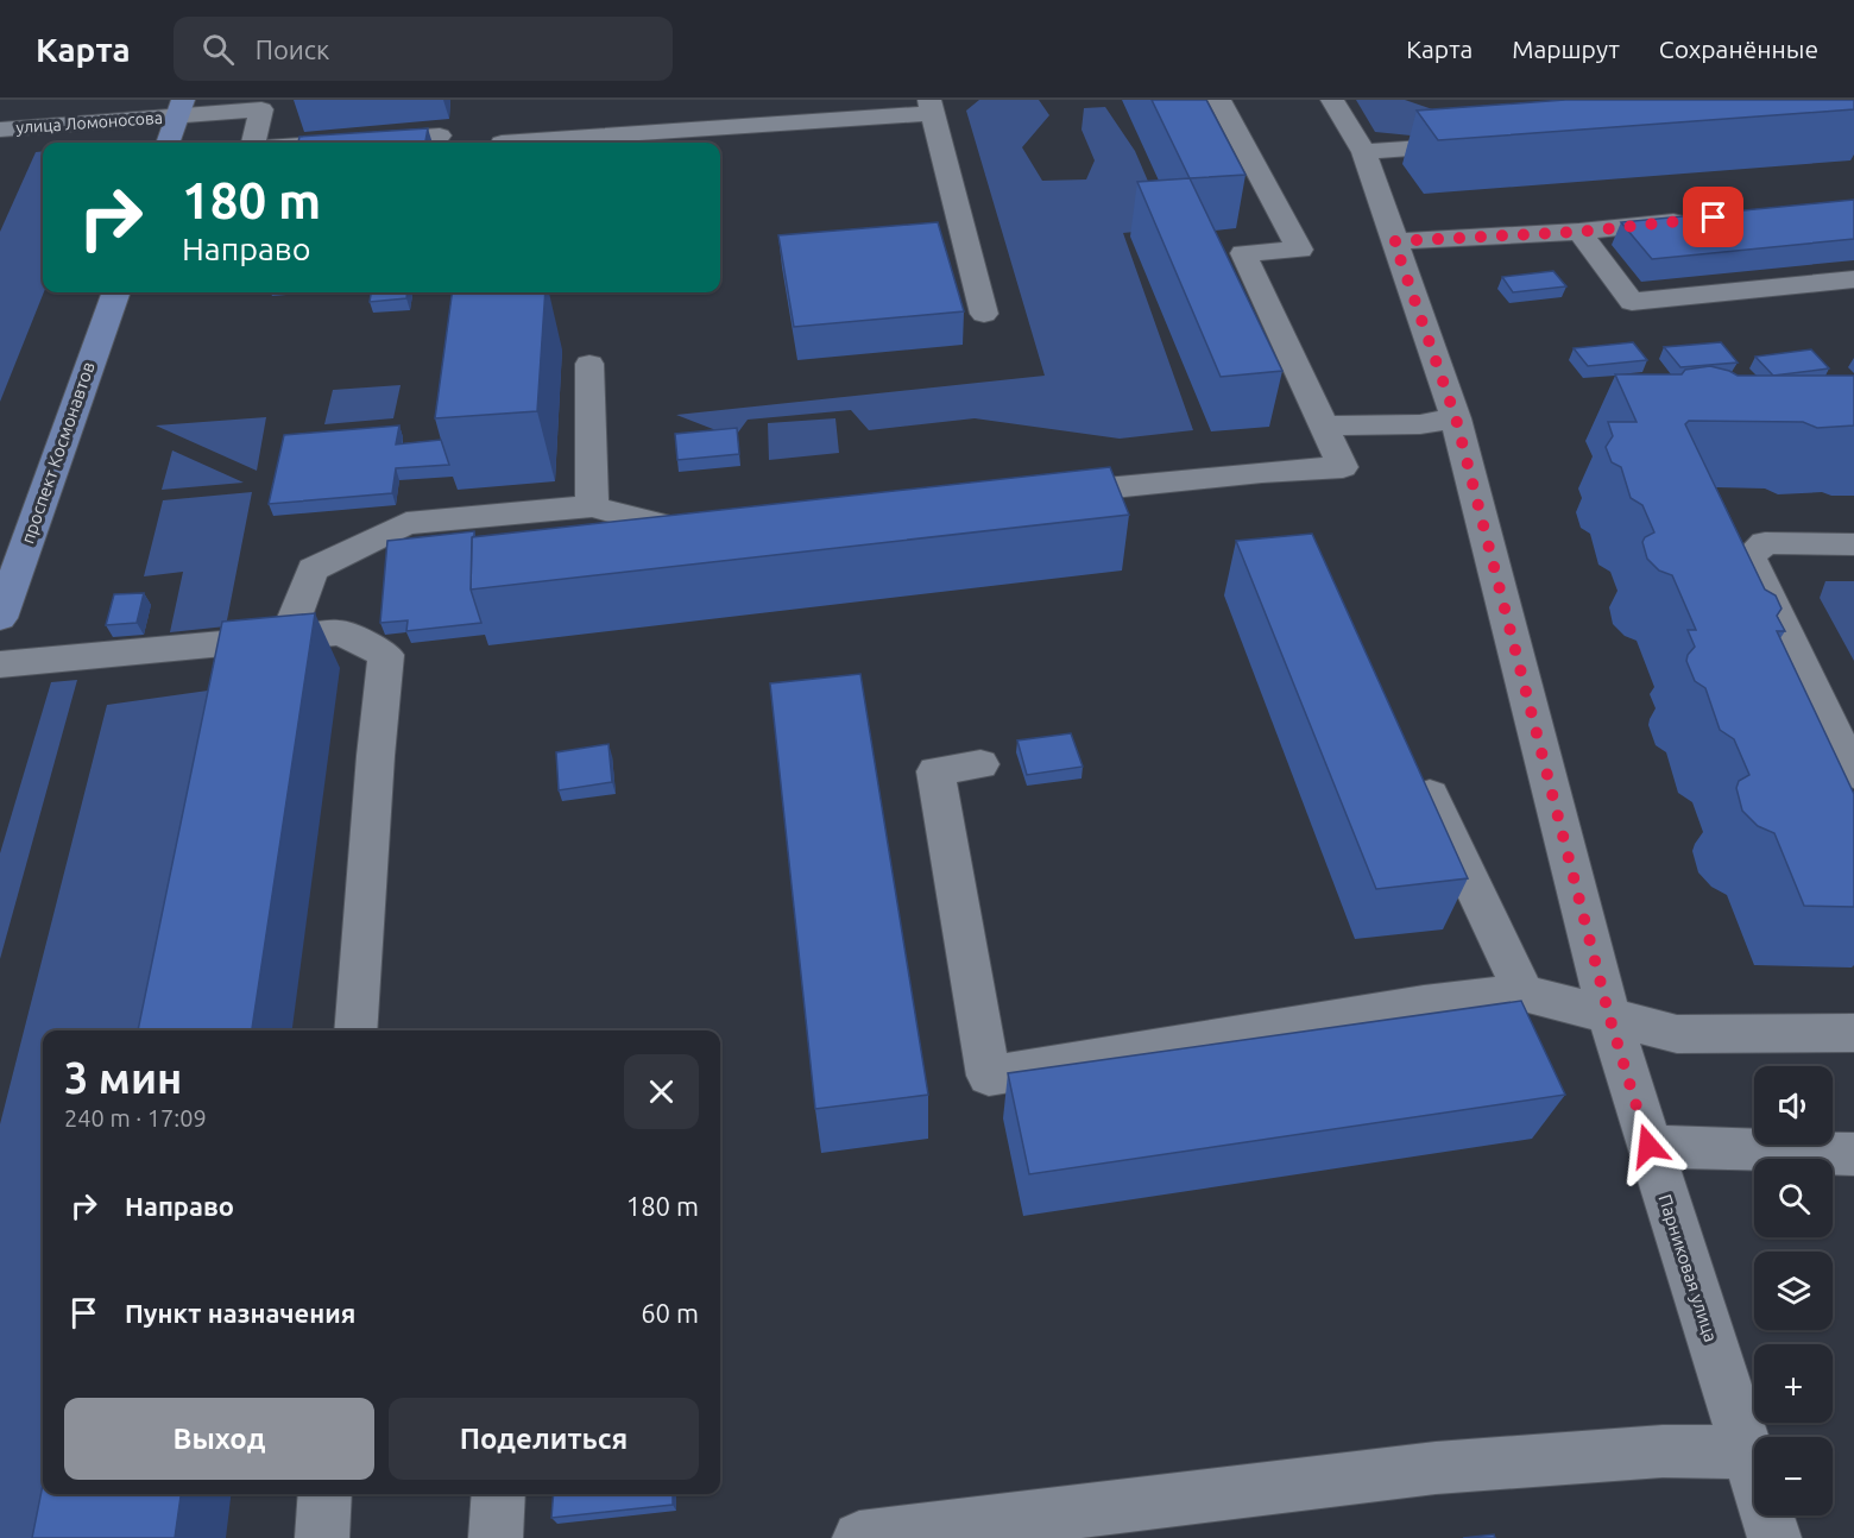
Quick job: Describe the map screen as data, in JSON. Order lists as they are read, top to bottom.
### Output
{
  "streets": {
    "main road": ["проспект Космонавтов"],
    "street": ["улица Ломоносова", "Парниковая улица"]
  },
  "page": {
    "header": "Карта",
    "search": "Поиск",
    "nav": ["Карта", "Маршрут", "Сохранённые"],
    "turn": ["180 m", "Направо"],
    "heading": ["3 мин", "240 m · 17:09"],
    "map_buttons": ["+", "−"],
    "list": [
      {
        "name": "Направо",
        "value": "180 m"
      },
      {
        "name": "Пункт назначения",
        "value": "60 m"
      }
    ],
    "buttons": ["Выход", "Поделиться"]
  }
}
